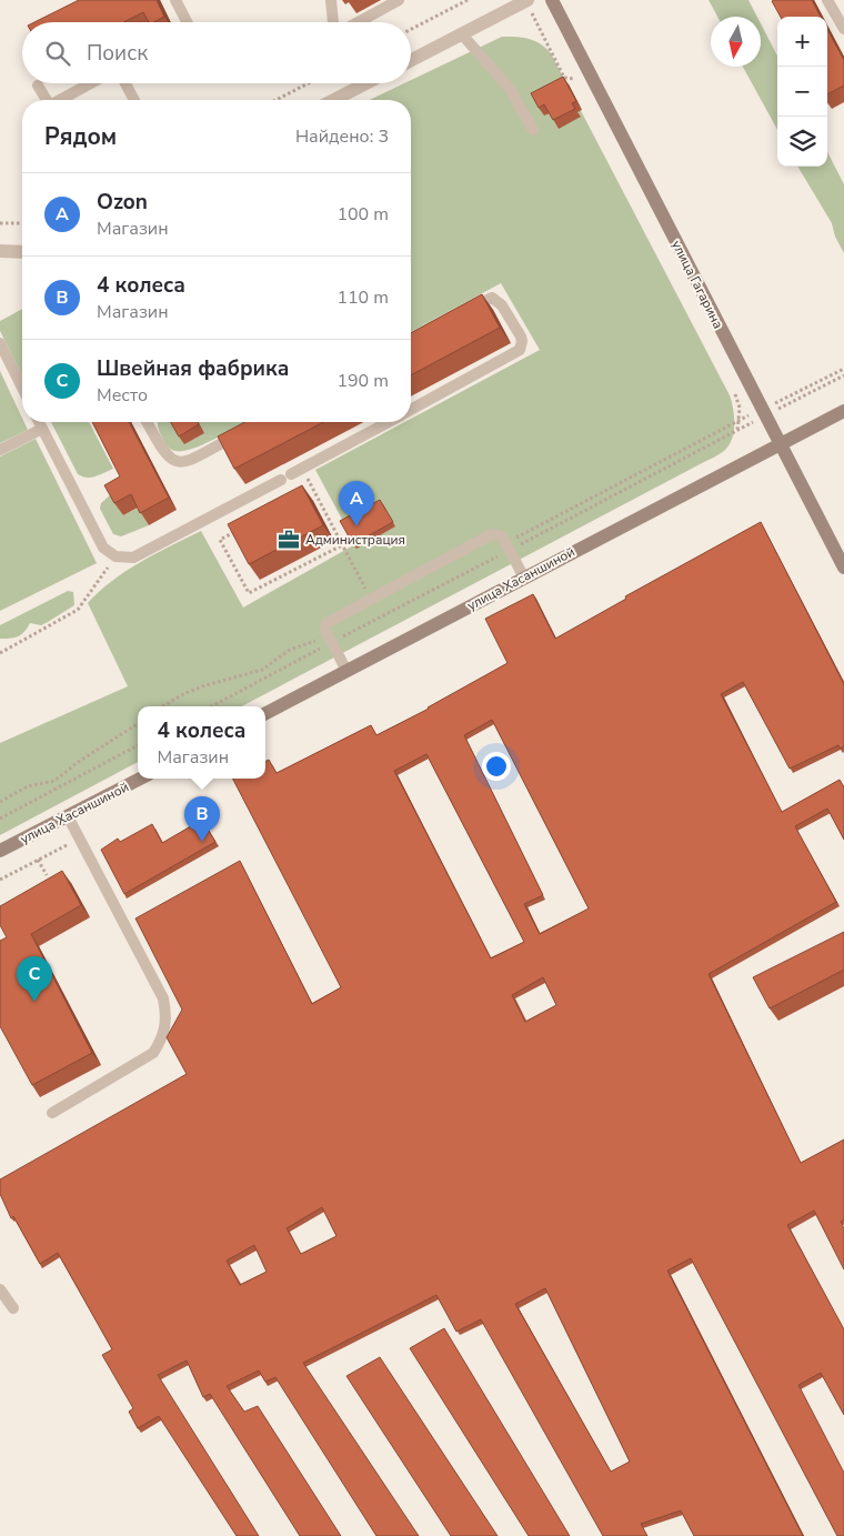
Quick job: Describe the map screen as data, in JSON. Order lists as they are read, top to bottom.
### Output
{
  "streets": {
    "street": ["улица Гагарина", "улица Хасаншиной"]
  },
  "crossings": [
    ["улица Гагарина", "улица Хасаншиной"]
  ],
  "places": {
    "office": ["Администрация"]
  },
  "north": "bottom",
  "page": {
    "map_buttons": ["+", "−"],
    "search": "Поиск",
    "heading": ["Рядом", "Найдено: 3"],
    "list": [
      {
        "mark": "A",
        "name": "Ozon",
        "note": "Магазин",
        "value": "100 m"
      },
      {
        "mark": "B",
        "name": "4 колеса",
        "note": "Магазин",
        "value": "110 m"
      },
      {
        "mark": "C",
        "name": "Швейная фабрика",
        "note": "Место",
        "value": "190 m"
      }
    ],
    "pins": ["A", "B", "C"],
    "popup": ["4 колеса", "Магазин"]
  }
}
